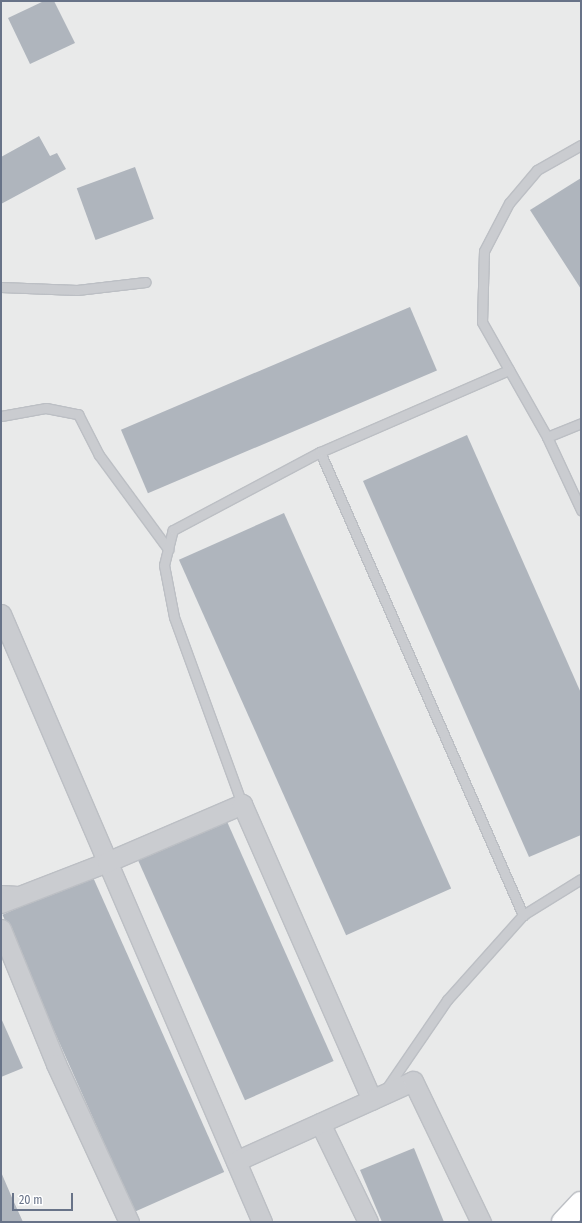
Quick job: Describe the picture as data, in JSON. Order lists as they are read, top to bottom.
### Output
{
  "scale_bar": "20 m"
}
